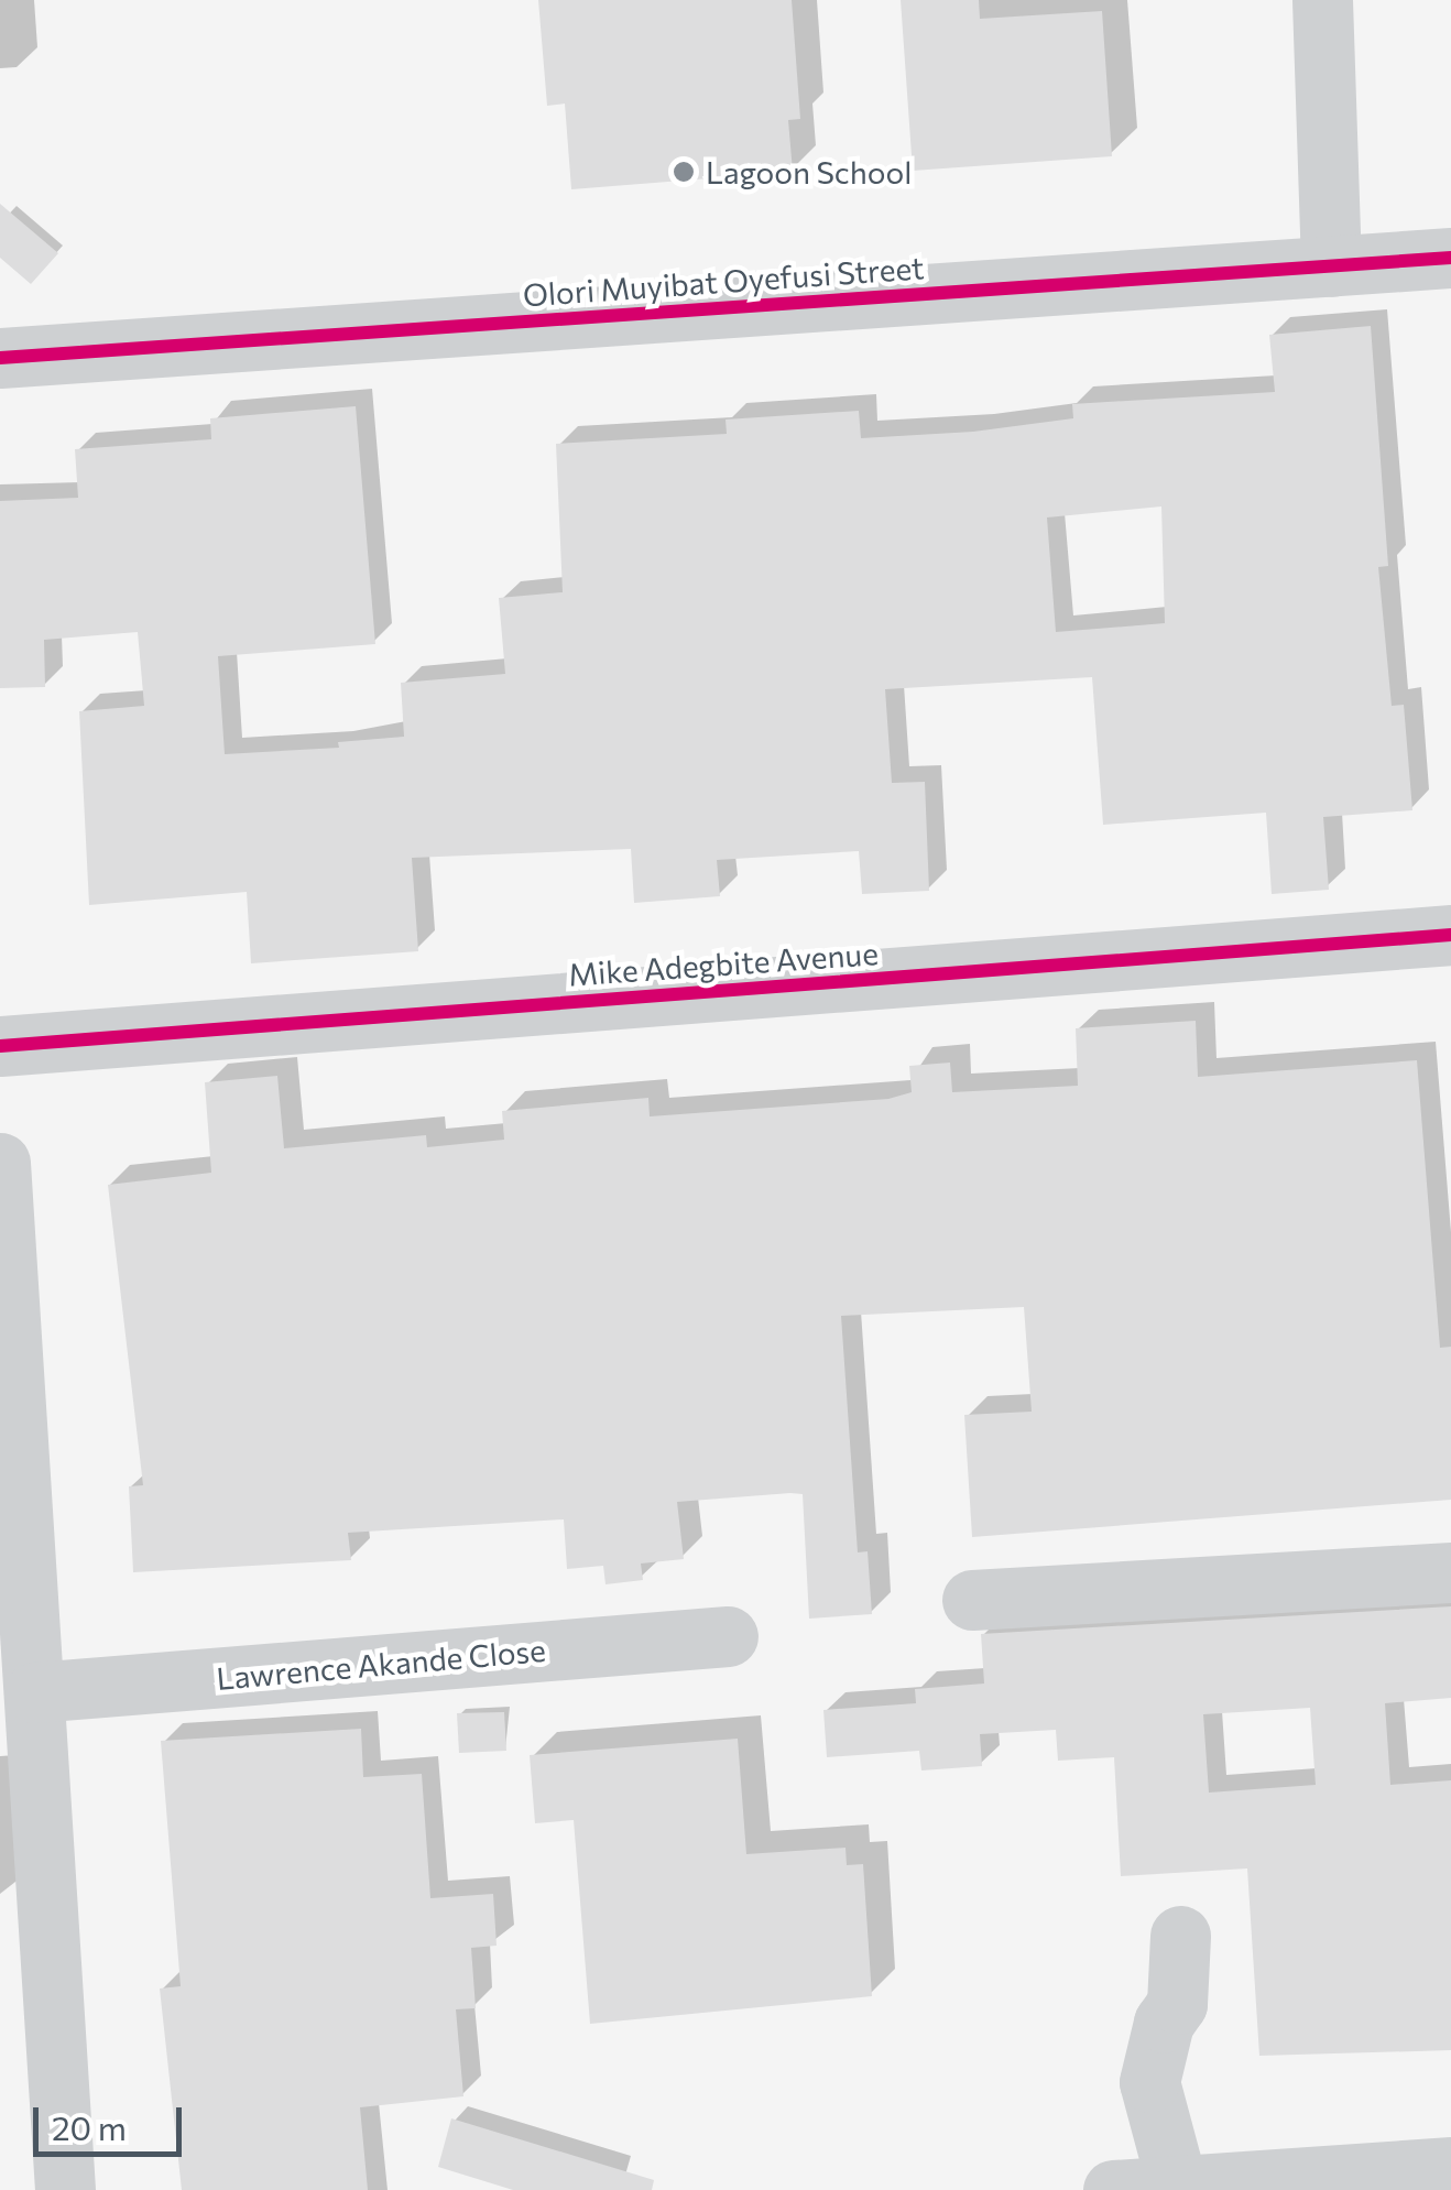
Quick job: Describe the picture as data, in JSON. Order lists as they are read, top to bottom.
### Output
{
  "streets": {
    "street": ["Olori Muyibat Oyefusi Street", "Mike Adegbite Avenue", "Lawrence Akande Close"]
  },
  "places": ["Lagoon School"],
  "scale_bar": "20 m"
}
